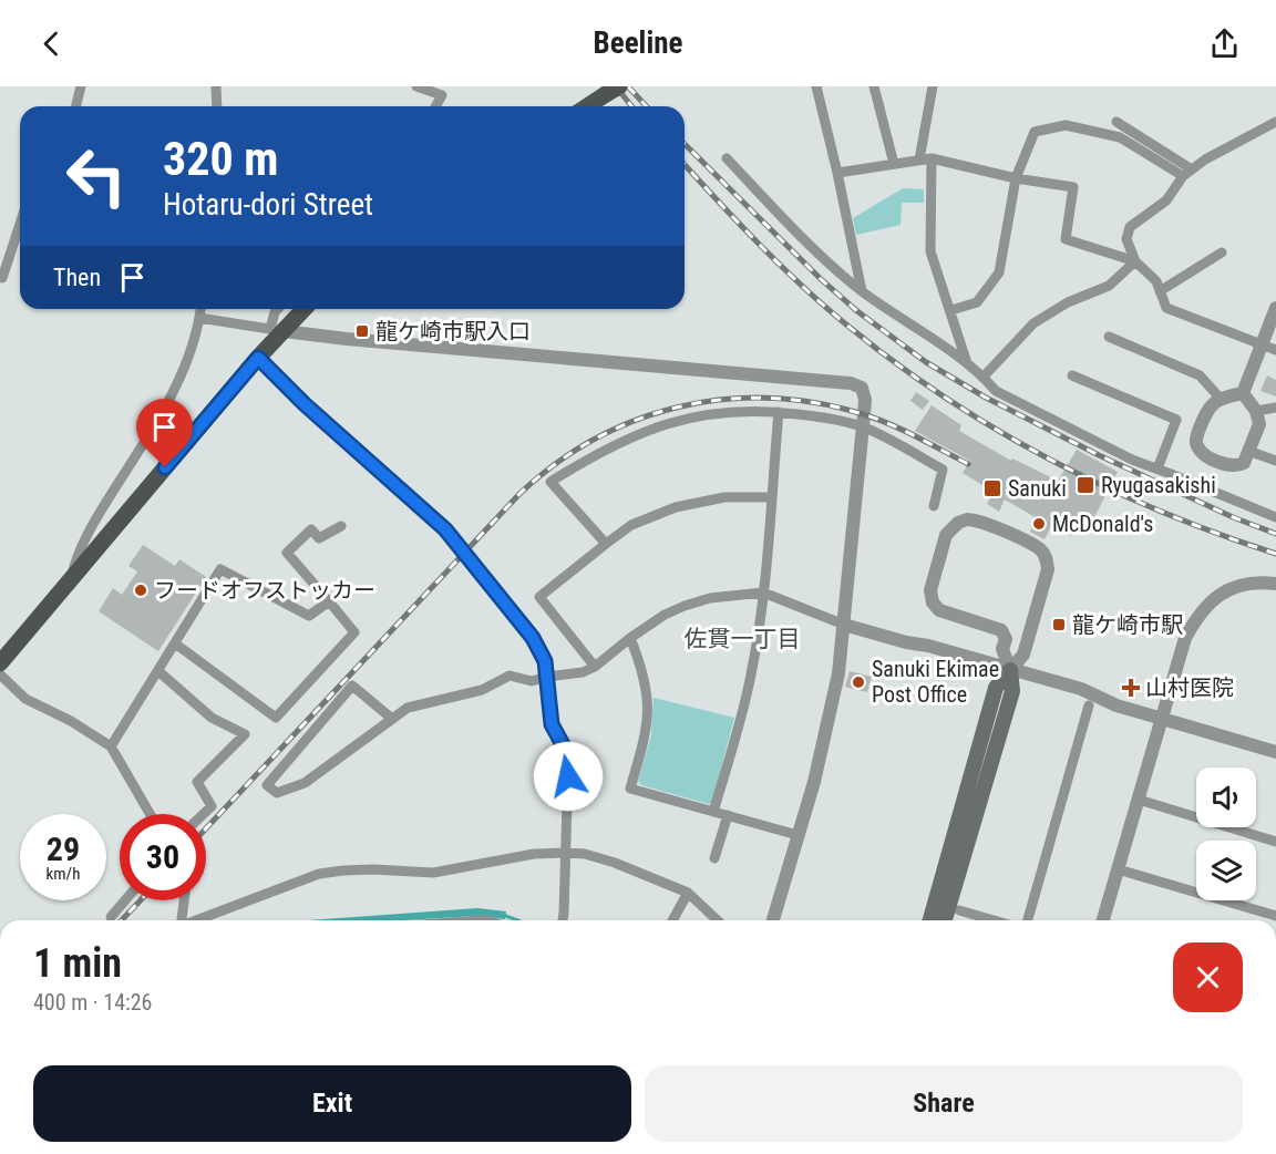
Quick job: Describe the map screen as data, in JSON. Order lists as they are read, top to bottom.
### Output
{
  "districts": ["佐貫一丁目"],
  "places": {
    "transit": [
      "龍ケ崎市駅入口",
      "Ryugasakishi",
      "Sanuki",
      "龍ケ崎市駅"
    ],
    "other": ["McDonald's", "フードオフストッカー", "Sanuki Ekimae Post Office"],
    "health": ["山村医院"]
  },
  "page": {
    "header": "Beeline",
    "turn": ["320 m", "Hotaru-dori Street"],
    "then": "Then",
    "speed": "29 km/h",
    "limit": "30",
    "heading": ["1 min", "400 m · 14:26"],
    "buttons": ["Exit", "Share"]
  }
}
